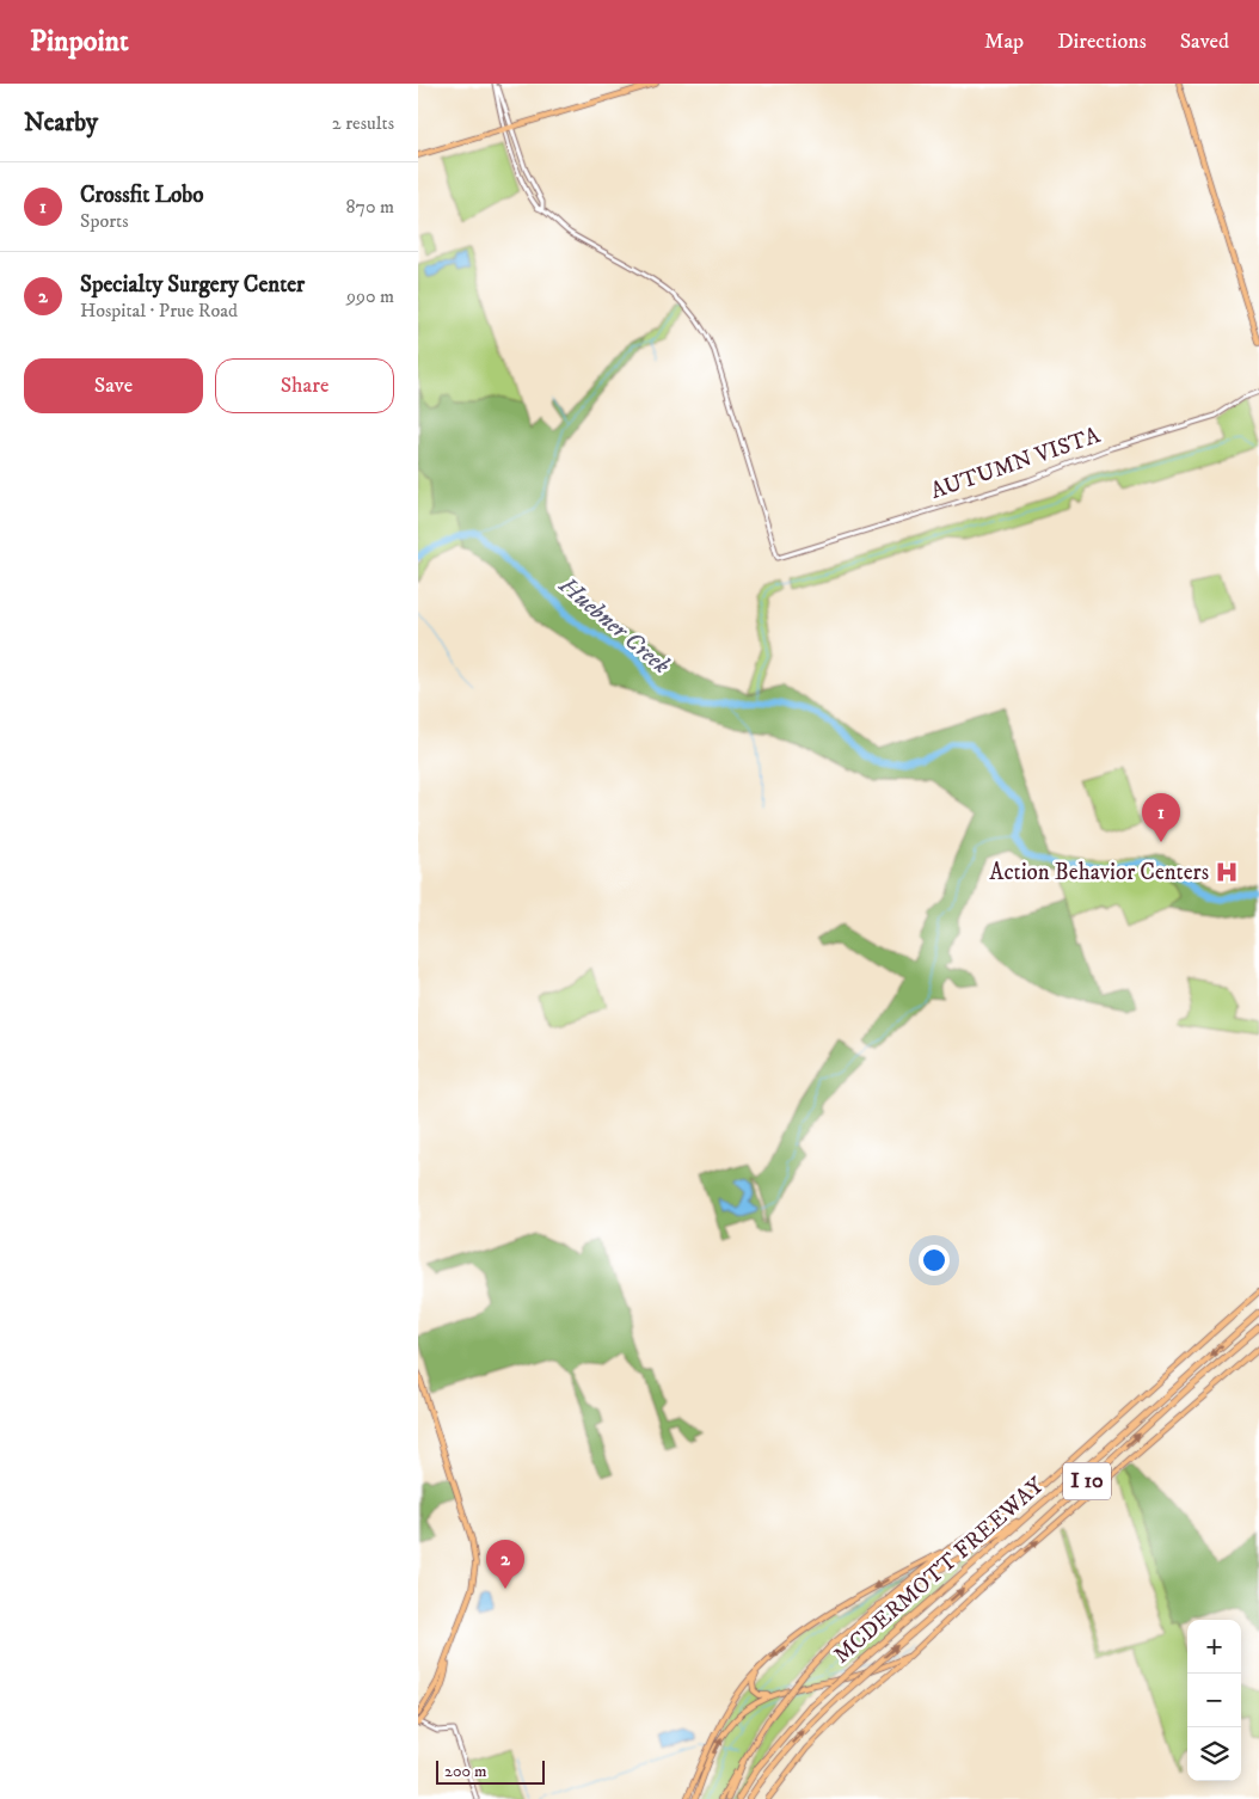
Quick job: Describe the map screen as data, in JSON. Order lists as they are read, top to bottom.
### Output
{
  "streets": {
    "highway": ["I 10", "MCDERMOTT FREEWAY"],
    "street": ["AUTUMN VISTA"]
  },
  "water": ["Huebner Creek"],
  "places": {
    "hospital": ["Action Behavior Centers"]
  },
  "scale_bar": "200 m",
  "page": {
    "header": "Pinpoint",
    "nav": ["Map", "Directions", "Saved"],
    "heading": ["Nearby", "2 results"],
    "list": [
      {
        "mark": "1",
        "name": "Crossfit Lobo",
        "note": "Sports",
        "value": "870 m"
      },
      {
        "mark": "2",
        "name": "Specialty Surgery Center",
        "note": "Hospital · Prue Road",
        "value": "990 m"
      }
    ],
    "buttons": ["Save", "Share"],
    "pins": ["1", "2"],
    "map_buttons": ["+", "−"],
    "scale": "200 m"
  }
}
